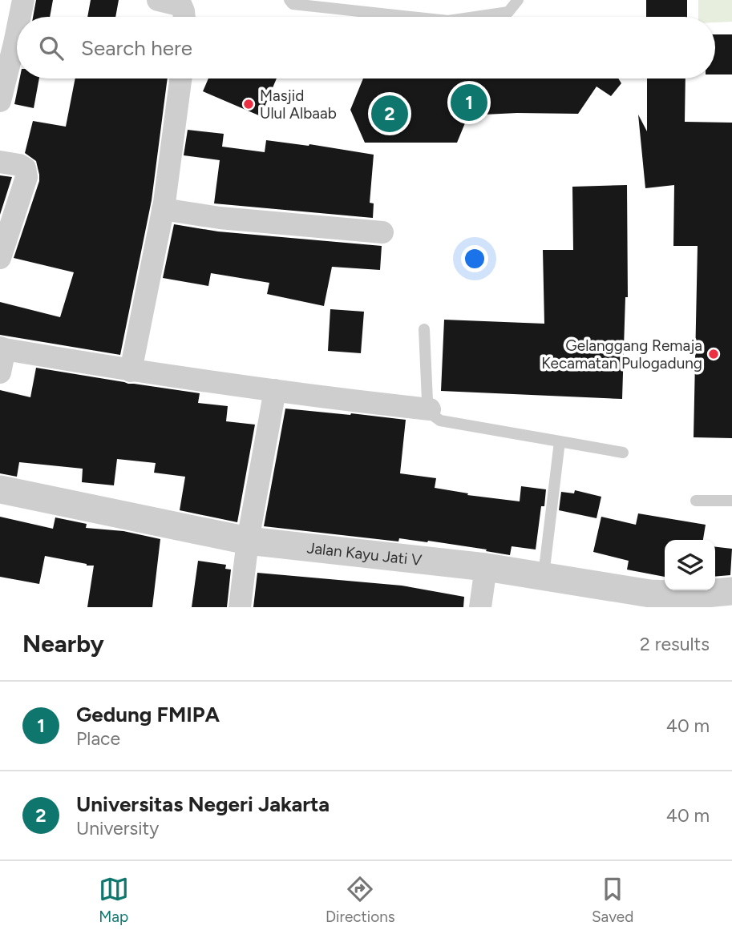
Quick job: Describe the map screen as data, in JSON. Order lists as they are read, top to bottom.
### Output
{
  "streets": {
    "street": ["Jalan Kayu Jati V"]
  },
  "places": ["Masjid Ulul Albaab", "Gelanggang Remaja Kecamatan Pulogadung"],
  "page": {
    "search": "Search here",
    "pins": ["1", "2"],
    "heading": ["Nearby", "2 results"],
    "list": [
      {
        "mark": "1",
        "name": "Gedung FMIPA",
        "note": "Place",
        "value": "40 m"
      },
      {
        "mark": "2",
        "name": "Universitas Negeri Jakarta",
        "note": "University",
        "value": "40 m"
      }
    ],
    "nav": ["Map", "Directions", "Saved"]
  }
}
